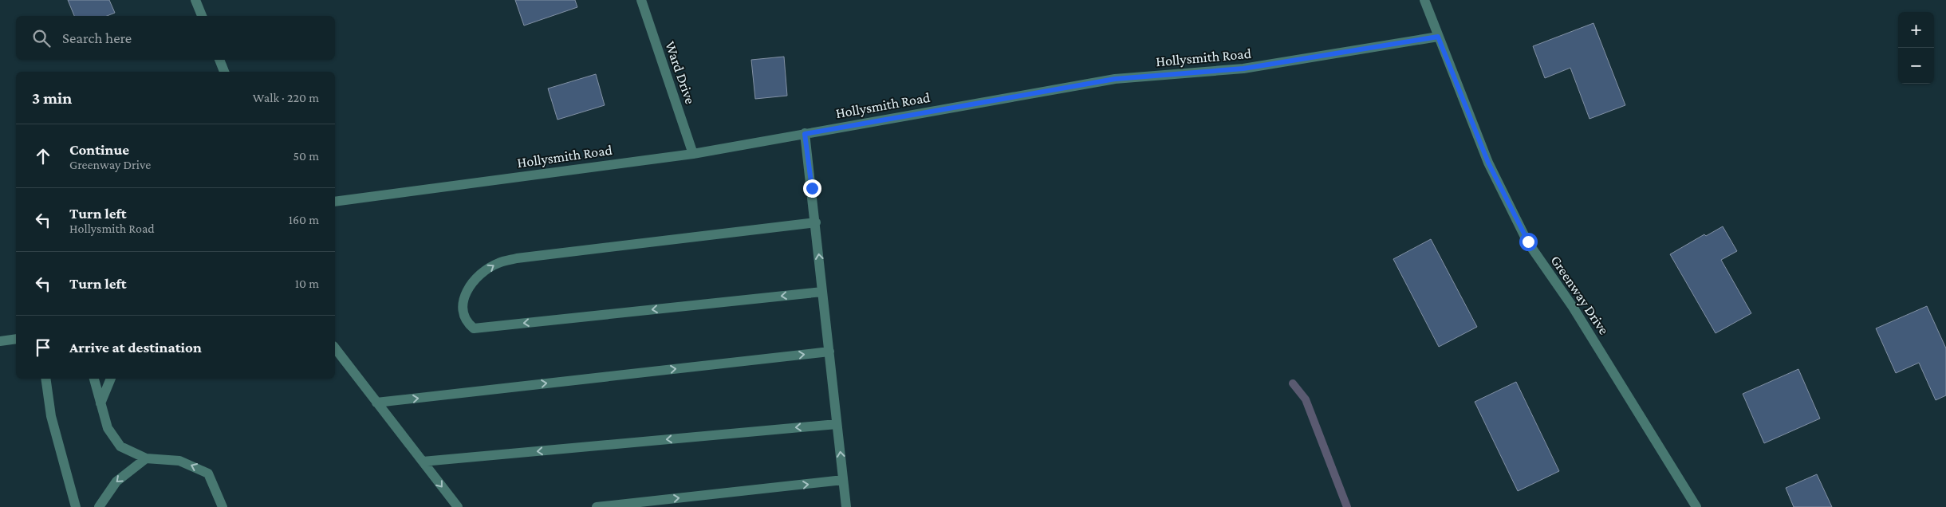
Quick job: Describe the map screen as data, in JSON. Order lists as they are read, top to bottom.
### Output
{
  "streets": {
    "street": ["Hollysmith Road", "Ward Drive", "Greenway Drive"]
  },
  "crossings": [
    ["Hollysmith Road", "Ward Drive"],
    ["Hollysmith Road", "Greenway Drive"]
  ],
  "page": {
    "map_buttons": ["+", "−"],
    "search": "Search here",
    "heading": ["3 min", "Walk · 220 m"],
    "list": [
      ["Continue", "Greenway Drive", "50 m"],
      ["Turn left", "Hollysmith Road", "160 m"],
      ["Turn left", "10 m"],
      "Arrive at destination"
    ]
  }
}
